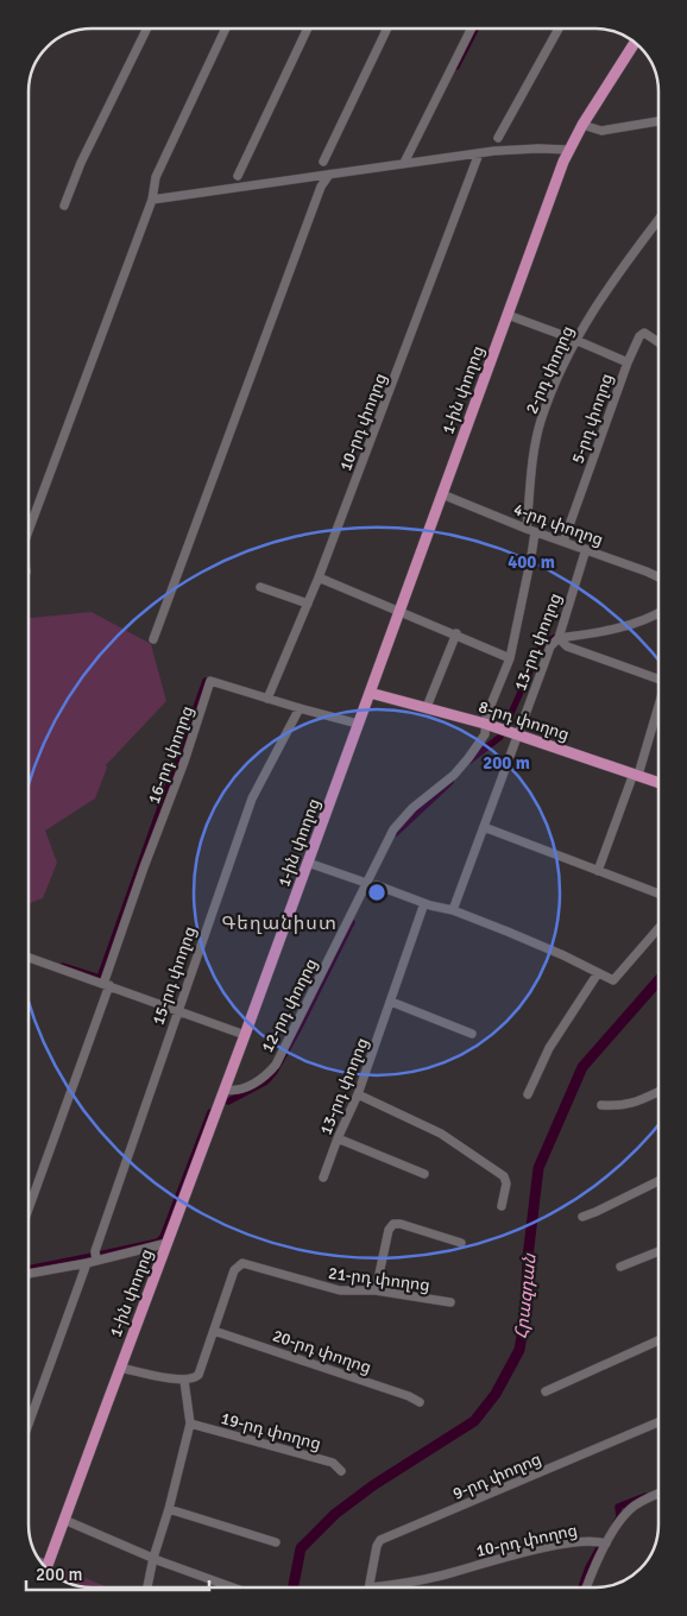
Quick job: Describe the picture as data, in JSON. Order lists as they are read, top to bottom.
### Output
{
  "streets": {
    "main road": ["1-ին փողոց", "8-րդ փողոց"],
    "street": [
      "2-րդ փողոց",
      "5-րդ փողոց",
      "10-րդ փողոց",
      "4-րդ փողոց",
      "13-րդ փողոց",
      "16-րդ փողոց",
      "15-րդ փողոց",
      "12-րդ փողոց",
      "21-րդ փողոց",
      "20-րդ փողոց",
      "19-րդ փողոց",
      "9-րդ փողոց"
    ]
  },
  "crossings": [
    ["2-րդ փողոց", "4-րդ փողոց"],
    ["2-րդ փողոց", "12-րդ փողոց"],
    ["1-ին փողոց", "4-րդ փողոց"],
    ["1-ին փողոց", "8-րդ փողոց"],
    ["1-ին փողոց", "16-րդ փողոց"],
    ["1-ին փողոց", "12-րդ փողոց"],
    ["5-րդ փողոց", "4-րդ փողոց"],
    ["10-րդ փողոց", "16-րդ փողոց"],
    ["4-րդ փողոց", "13-րդ փողոց"],
    ["4-րդ փողոց", "12-րդ փողոց"],
    ["13-րդ փողոց", "8-րդ փողոց"],
    ["8-րդ փողոց", "12-րդ փողոց"],
    ["16-րդ փողոց", "15-րդ փողոց"],
    ["21-րդ փողոց", "20-րդ փողոց"]
  ],
  "districts": ["Գեղանիստ"],
  "water": ["Հրազդան"],
  "scale_bar": "200 m",
  "rings": ["400 m", "200 m"]
}
